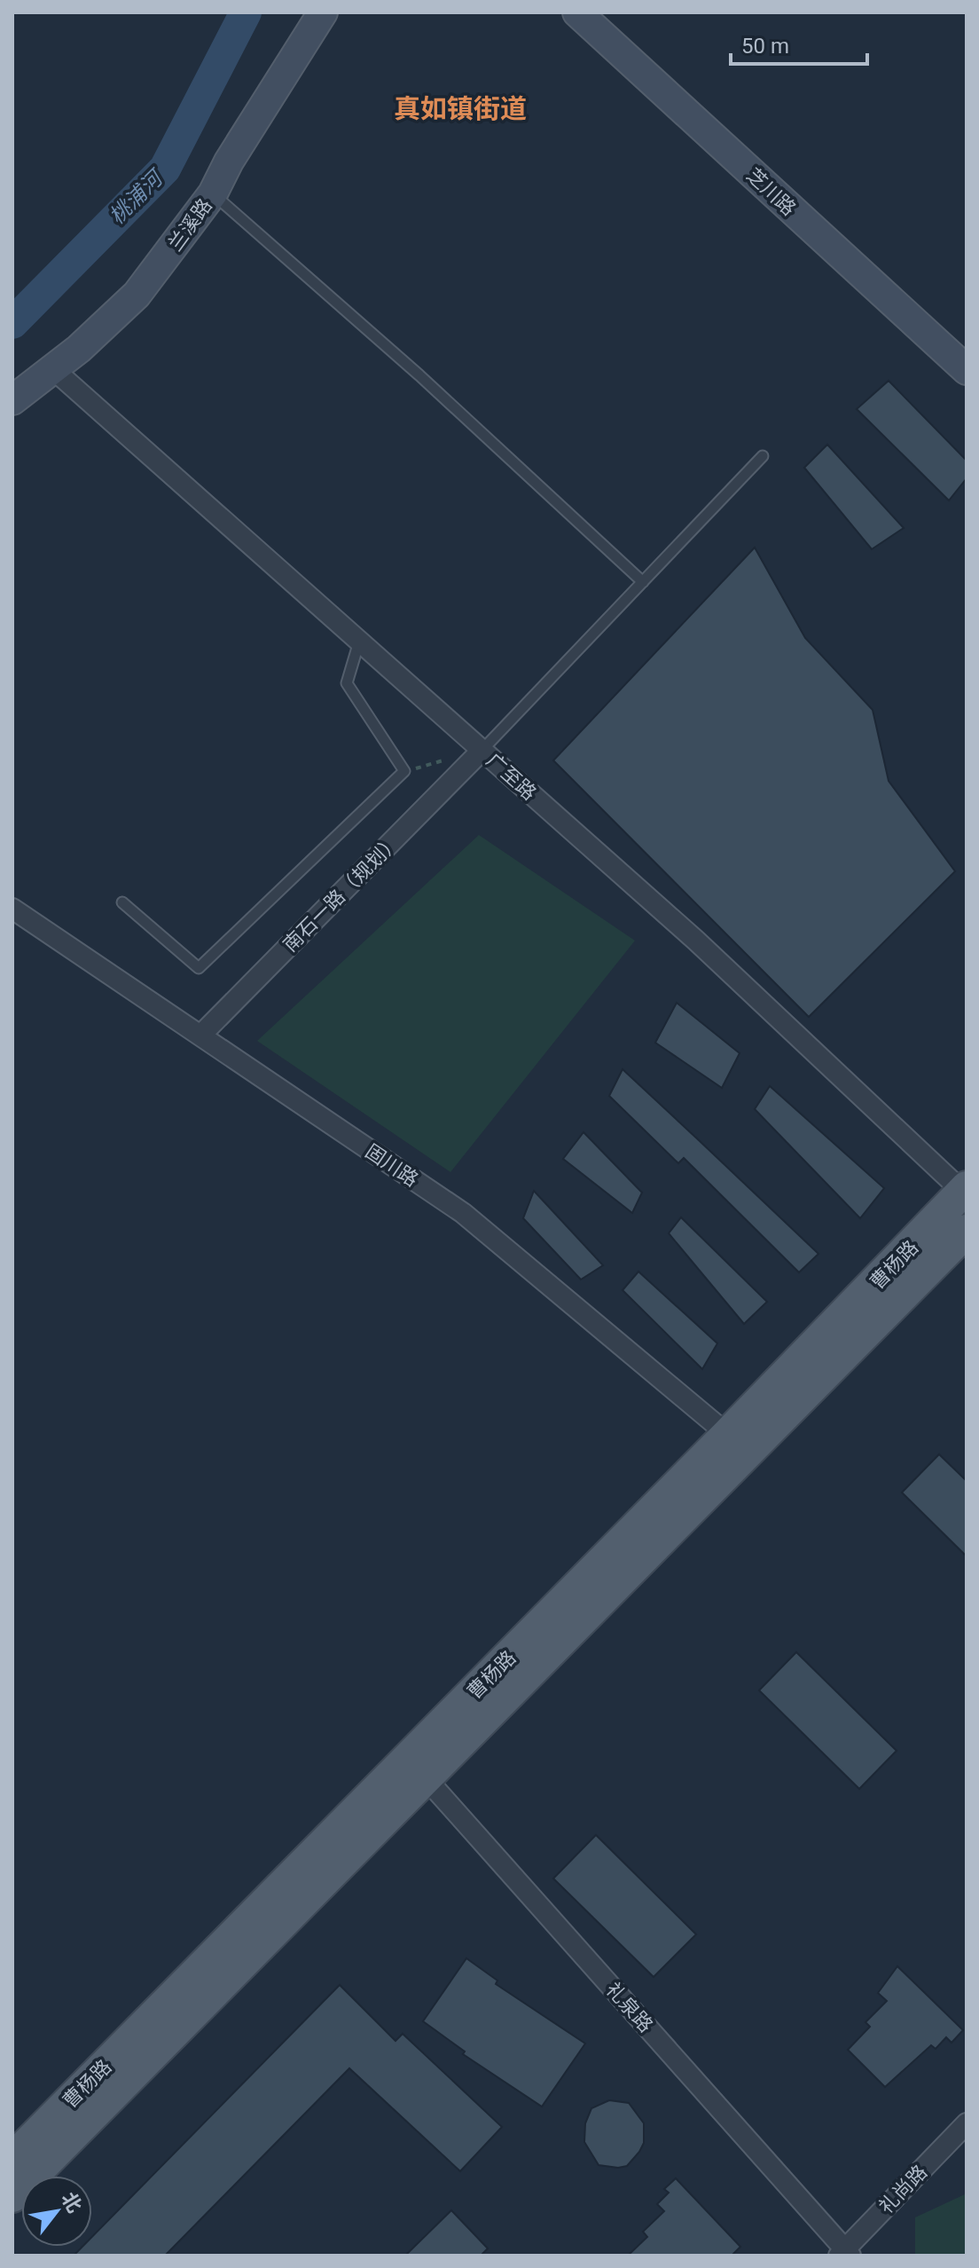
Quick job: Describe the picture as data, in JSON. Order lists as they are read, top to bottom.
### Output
{
  "streets": {
    "main road": ["曹杨路"],
    "street": [
      "芝川路",
      "兰溪路",
      "广至路",
      "南石一路（规划）",
      "固川路",
      "礼泉路",
      "礼尚路"
    ]
  },
  "crossings": [
    ["兰溪路", "广至路"],
    ["广至路", "南石一路（规划）"],
    ["广至路", "曹杨路"],
    ["南石一路（规划）", "固川路"],
    ["固川路", "曹杨路"],
    ["曹杨路", "礼泉路"],
    ["礼泉路", "礼尚路"]
  ],
  "districts": ["真如镇街道"],
  "water": ["桃浦河"],
  "scale_bar": "50 m",
  "north": "top right"
}
